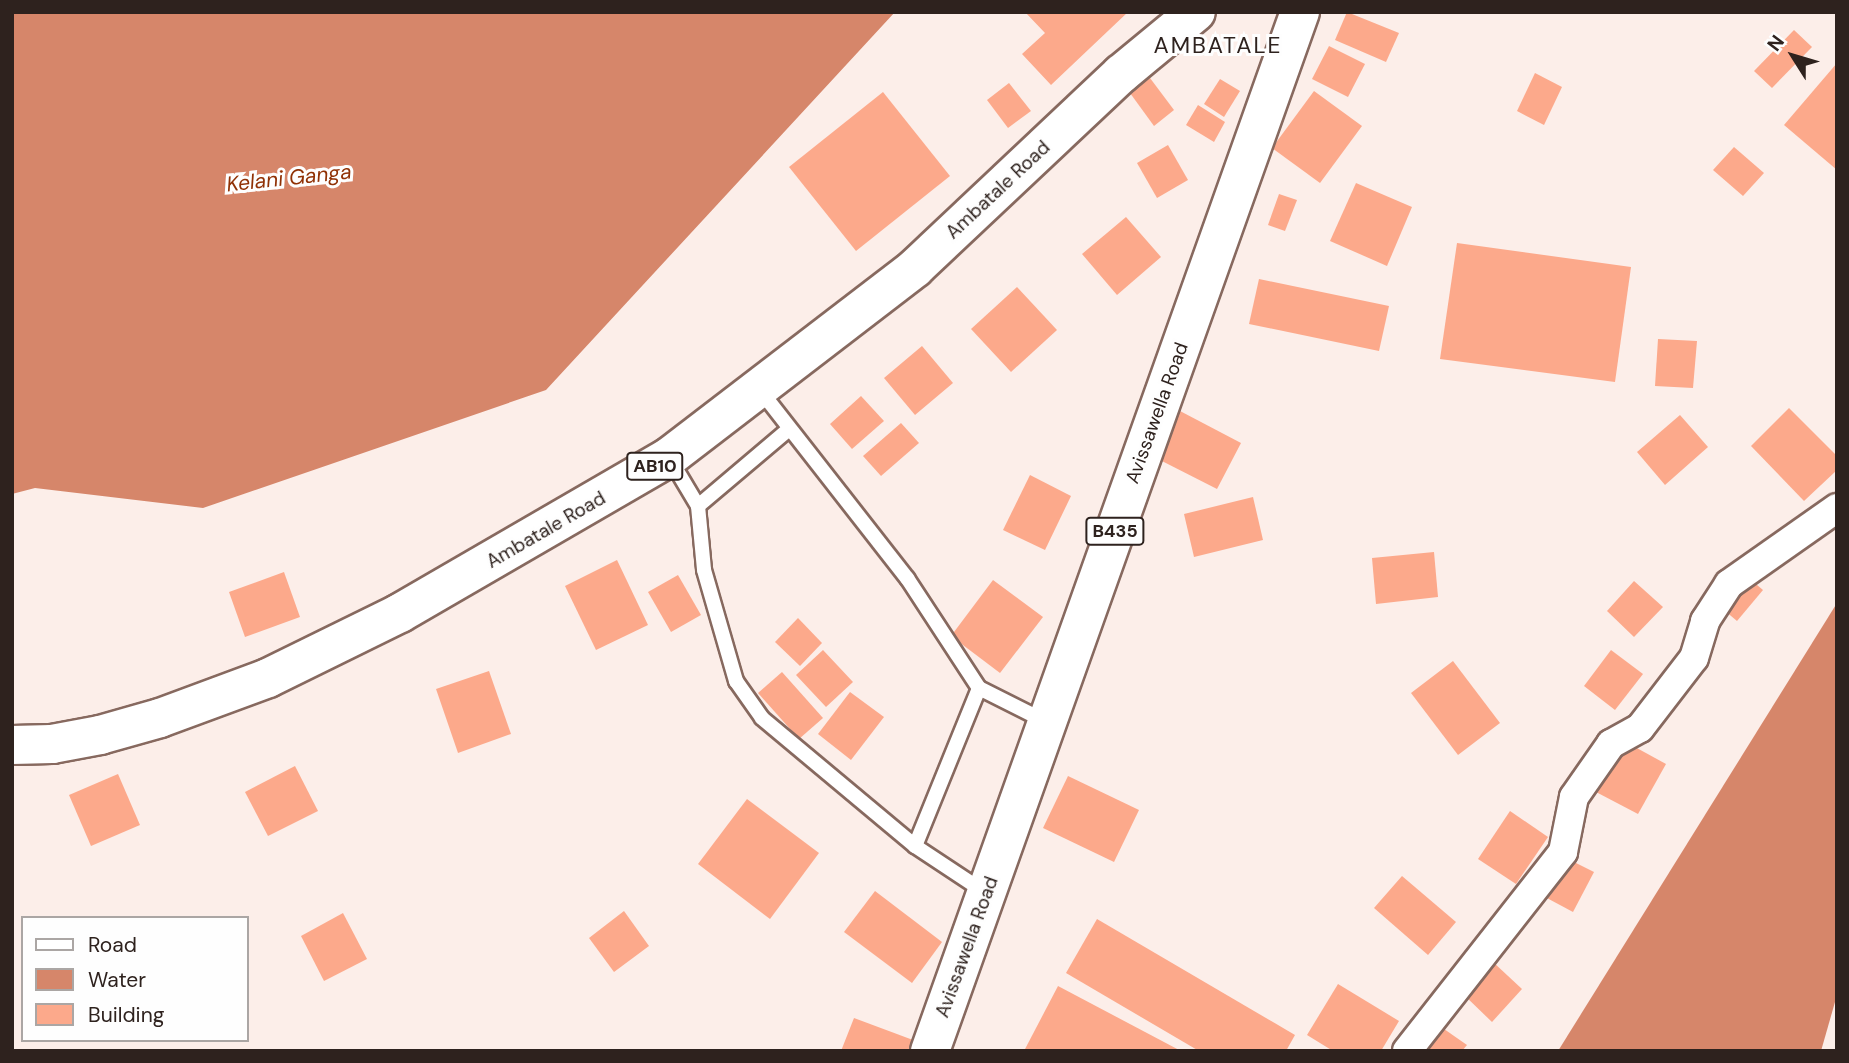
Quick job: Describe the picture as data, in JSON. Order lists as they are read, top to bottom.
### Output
{
  "streets": {
    "main road": [
      "Ambatale Road",
      "Avissawella Road",
      "AB10",
      "B435"
    ]
  },
  "districts": ["AMBATALE"],
  "water": ["Kelani Ganga"],
  "legend": ["Road", "Water", "Building"],
  "north": "top left"
}
